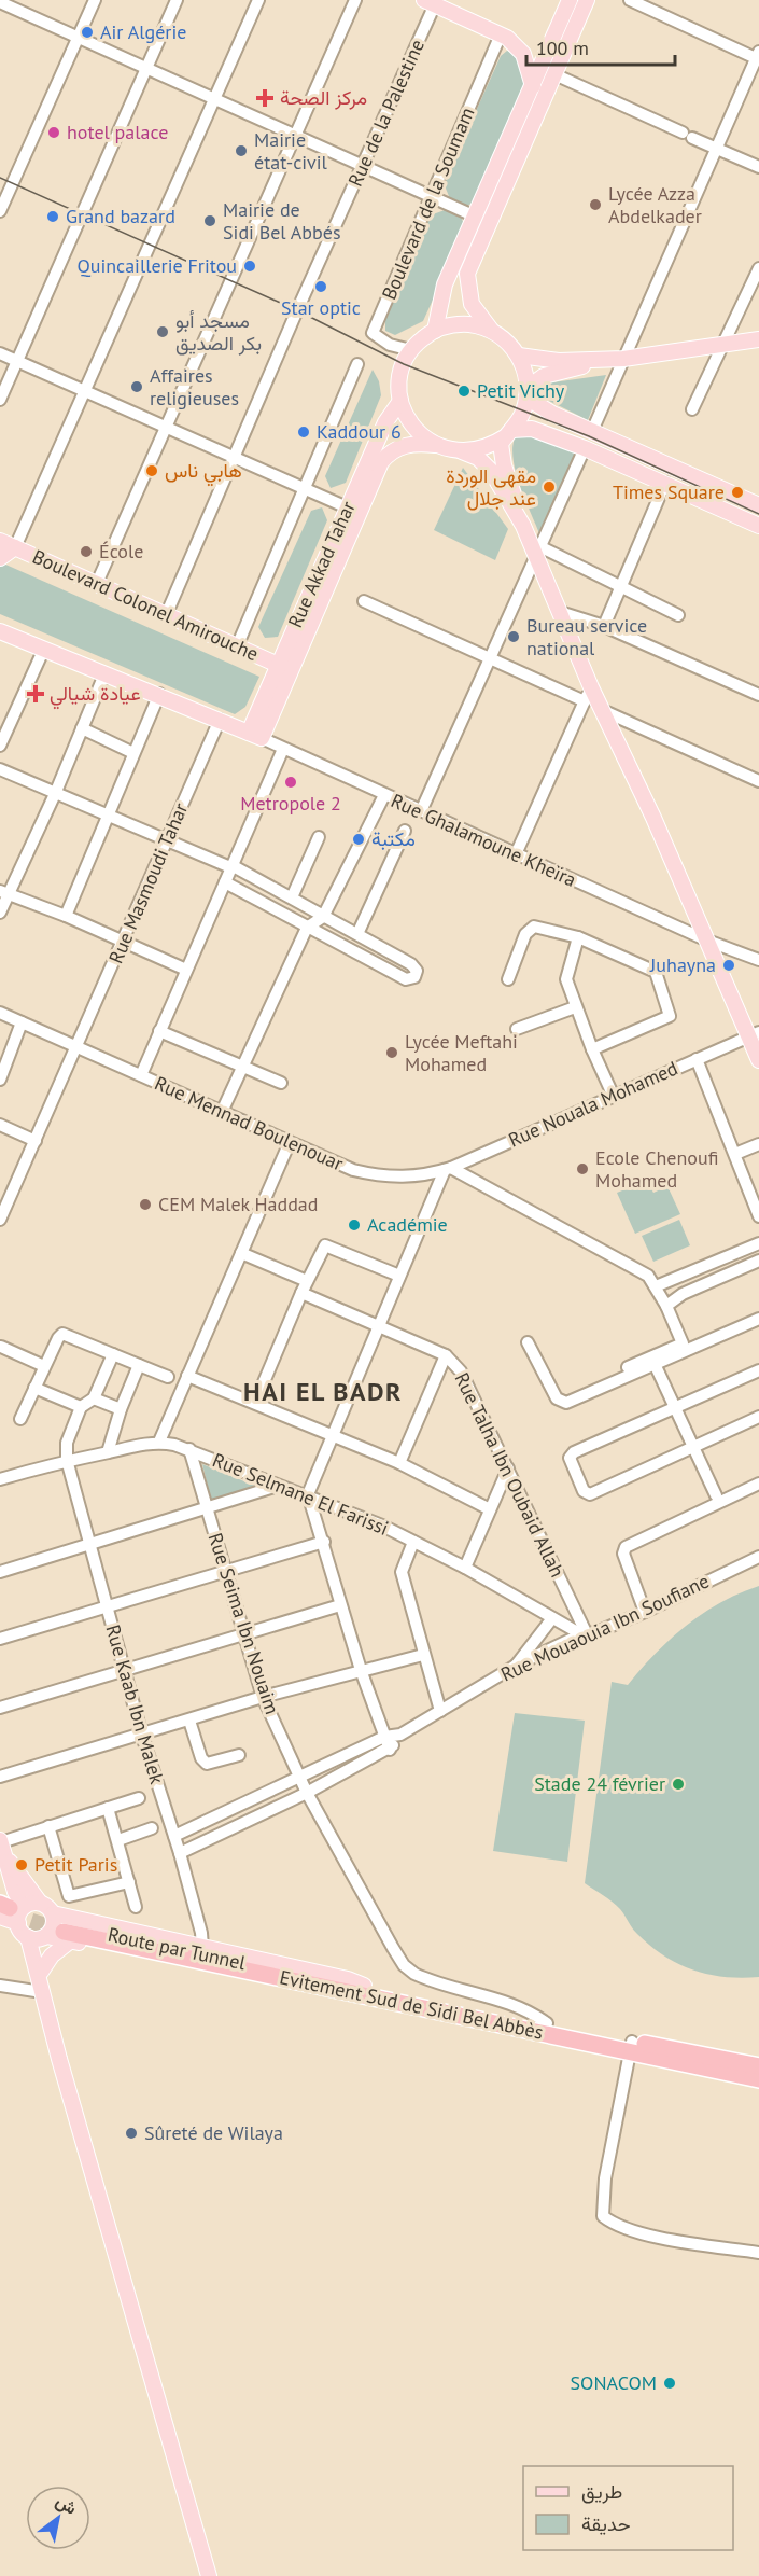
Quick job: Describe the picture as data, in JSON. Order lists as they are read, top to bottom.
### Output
{
  "streets": {
    "highway": ["Route par Tunnel", "Evitement Sud de Sidi Bel Abbès"],
    "main road": ["Rue Akkad Tahar", "Boulevard Colonel Amirouche"],
    "street": [
      "Rue de la Palestine",
      "Boulevard de la Soumam",
      "Rue Ghalamoune Kheïra",
      "Rue Masmoudi Tahar",
      "Rue Nouala Mohamed",
      "Rue Mennad Boulenouar",
      "Rue Talha Ibn Oubaid Allah",
      "Rue Selmane El Farissi",
      "Rue Seima Ibn Nouaim",
      "Rue Mouaouia Ibn Soufiane",
      "Rue Kaab Ibn Malek"
    ]
  },
  "crossings": [
    ["Rue de la Palestine", "Boulevard Colonel Amirouche"],
    ["Boulevard de la Soumam", "Rue Akkad Tahar"],
    ["Rue Akkad Tahar", "Boulevard Colonel Amirouche"],
    ["Rue Akkad Tahar", "Rue Ghalamoune Kheïra"],
    ["Rue Masmoudi Tahar", "Rue Mennad Boulenouar"],
    ["Rue Nouala Mohamed", "Rue Mennad Boulenouar"],
    ["Rue Talha Ibn Oubaid Allah", "Rue Selmane El Farissi"],
    ["Rue Talha Ibn Oubaid Allah", "Rue Mouaouia Ibn Soufiane"],
    ["Rue Selmane El Farissi", "Rue Seima Ibn Nouaim"],
    ["Rue Selmane El Farissi", "Rue Mouaouia Ibn Soufiane"],
    ["Rue Selmane El Farissi", "Rue Kaab Ibn Malek"],
    ["Rue Seima Ibn Nouaim", "Rue Mouaouia Ibn Soufiane"],
    ["Rue Seima Ibn Nouaim", "Evitement Sud de Sidi Bel Abbès"],
    ["Rue Mouaouia Ibn Soufiane", "Rue Kaab Ibn Malek"],
    ["Route par Tunnel", "Evitement Sud de Sidi Bel Abbès"]
  ],
  "districts": ["HAI EL BADR"],
  "places": {
    "other": [
      "Air Algérie",
      "hotel palace",
      "Mairie état-civil",
      "Lycée Azza Abdelkader",
      "Grand bazard",
      "Mairie de Sidi Bel Abbés",
      "Quincaillerie Fritou",
      "Star optic",
      "مسجد أبو بكر الصديق",
      "Affaires religieuses",
      "Petit Vichy",
      "Kaddour 6",
      "هابي ناس",
      "مقهى الوردة عند جلال",
      "Times Square",
      "École",
      "Bureau service national",
      "Metropole 2",
      "مكتبة",
      "Juhayna",
      "Lycée Meftahi Mohamed",
      "Ecole Chenoufi Mohamed",
      "CEM Malek Haddad",
      "Académie",
      "Stade 24 février",
      "Petit Paris",
      "Sûreté de Wilaya",
      "SONACOM"
    ],
    "health": ["مركز الصحة", "عيادة شيالي"]
  },
  "legend": ["طريق", "حديقة"],
  "scale_bar": "100 m",
  "north": "top right"
}
